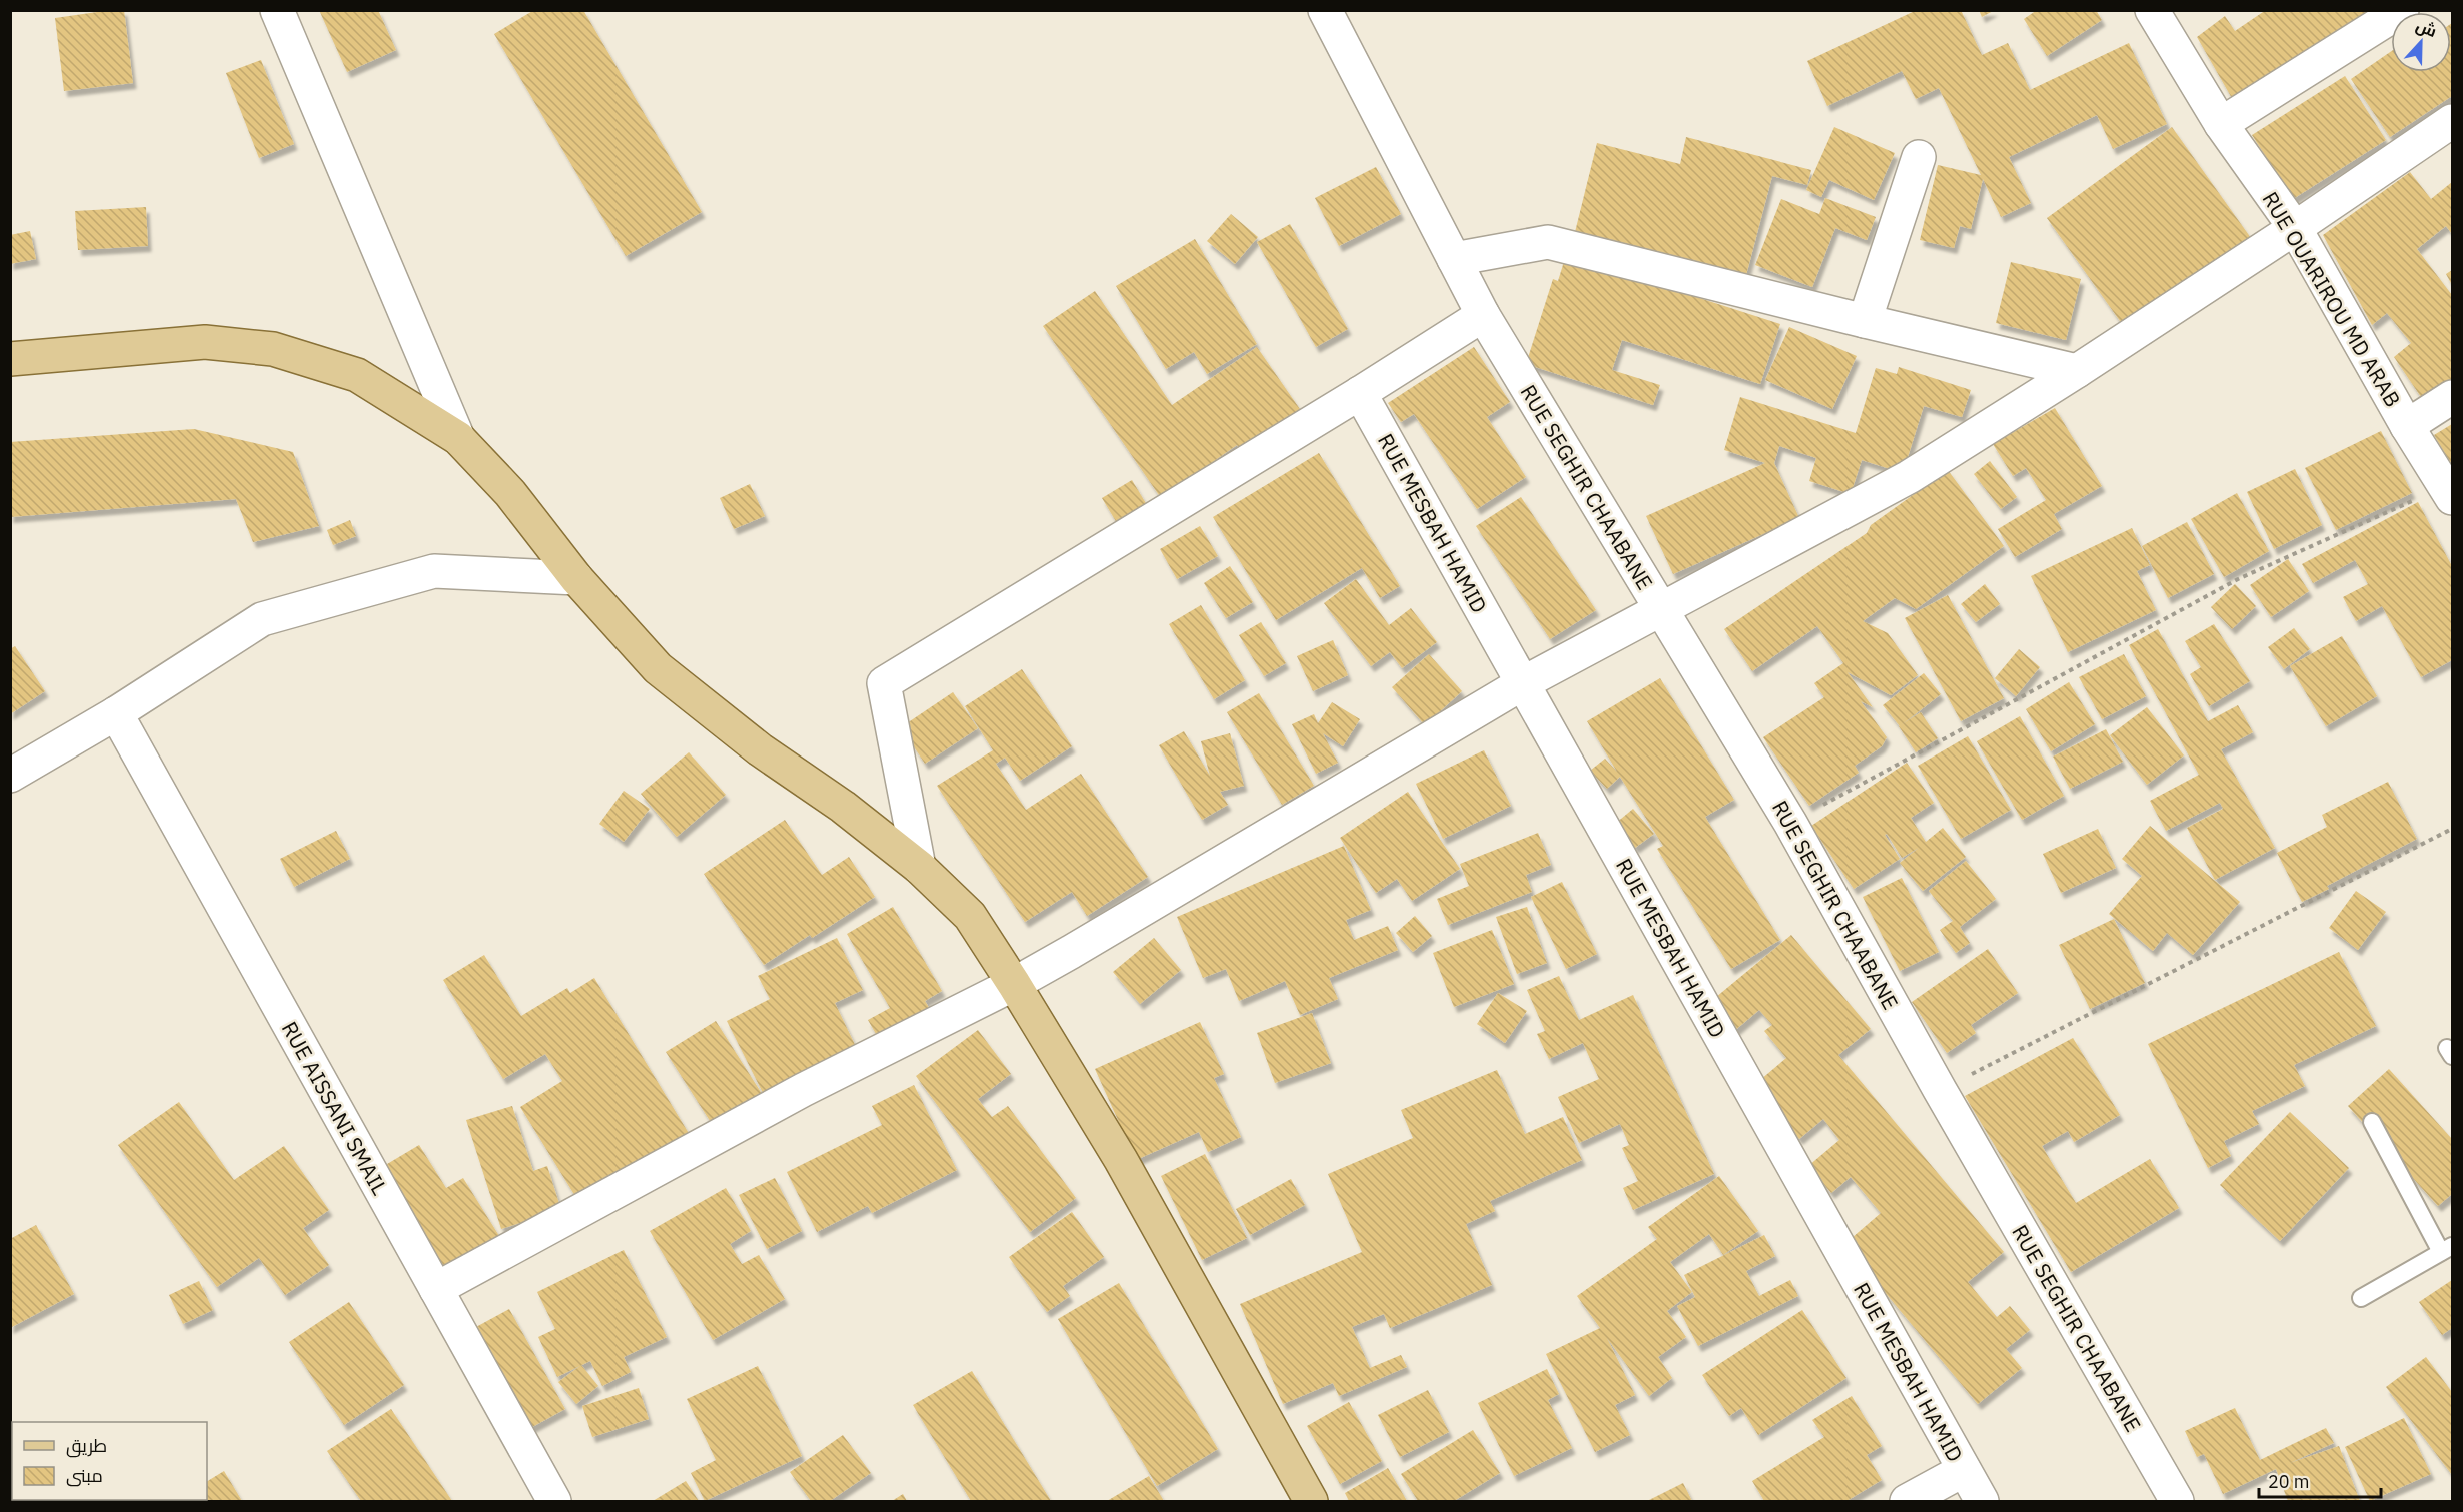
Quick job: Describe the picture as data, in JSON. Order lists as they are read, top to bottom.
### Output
{
  "streets": {
    "street": [
      "RUE OUARIROU MD ARAB",
      "RUE SEGHIR CHAABANE",
      "RUE MESBAH HAMID",
      "RUE AISSANI SMAIL"
    ]
  },
  "legend": ["طريق", "مبنى"],
  "scale_bar": "20 m",
  "north": "top"
}
